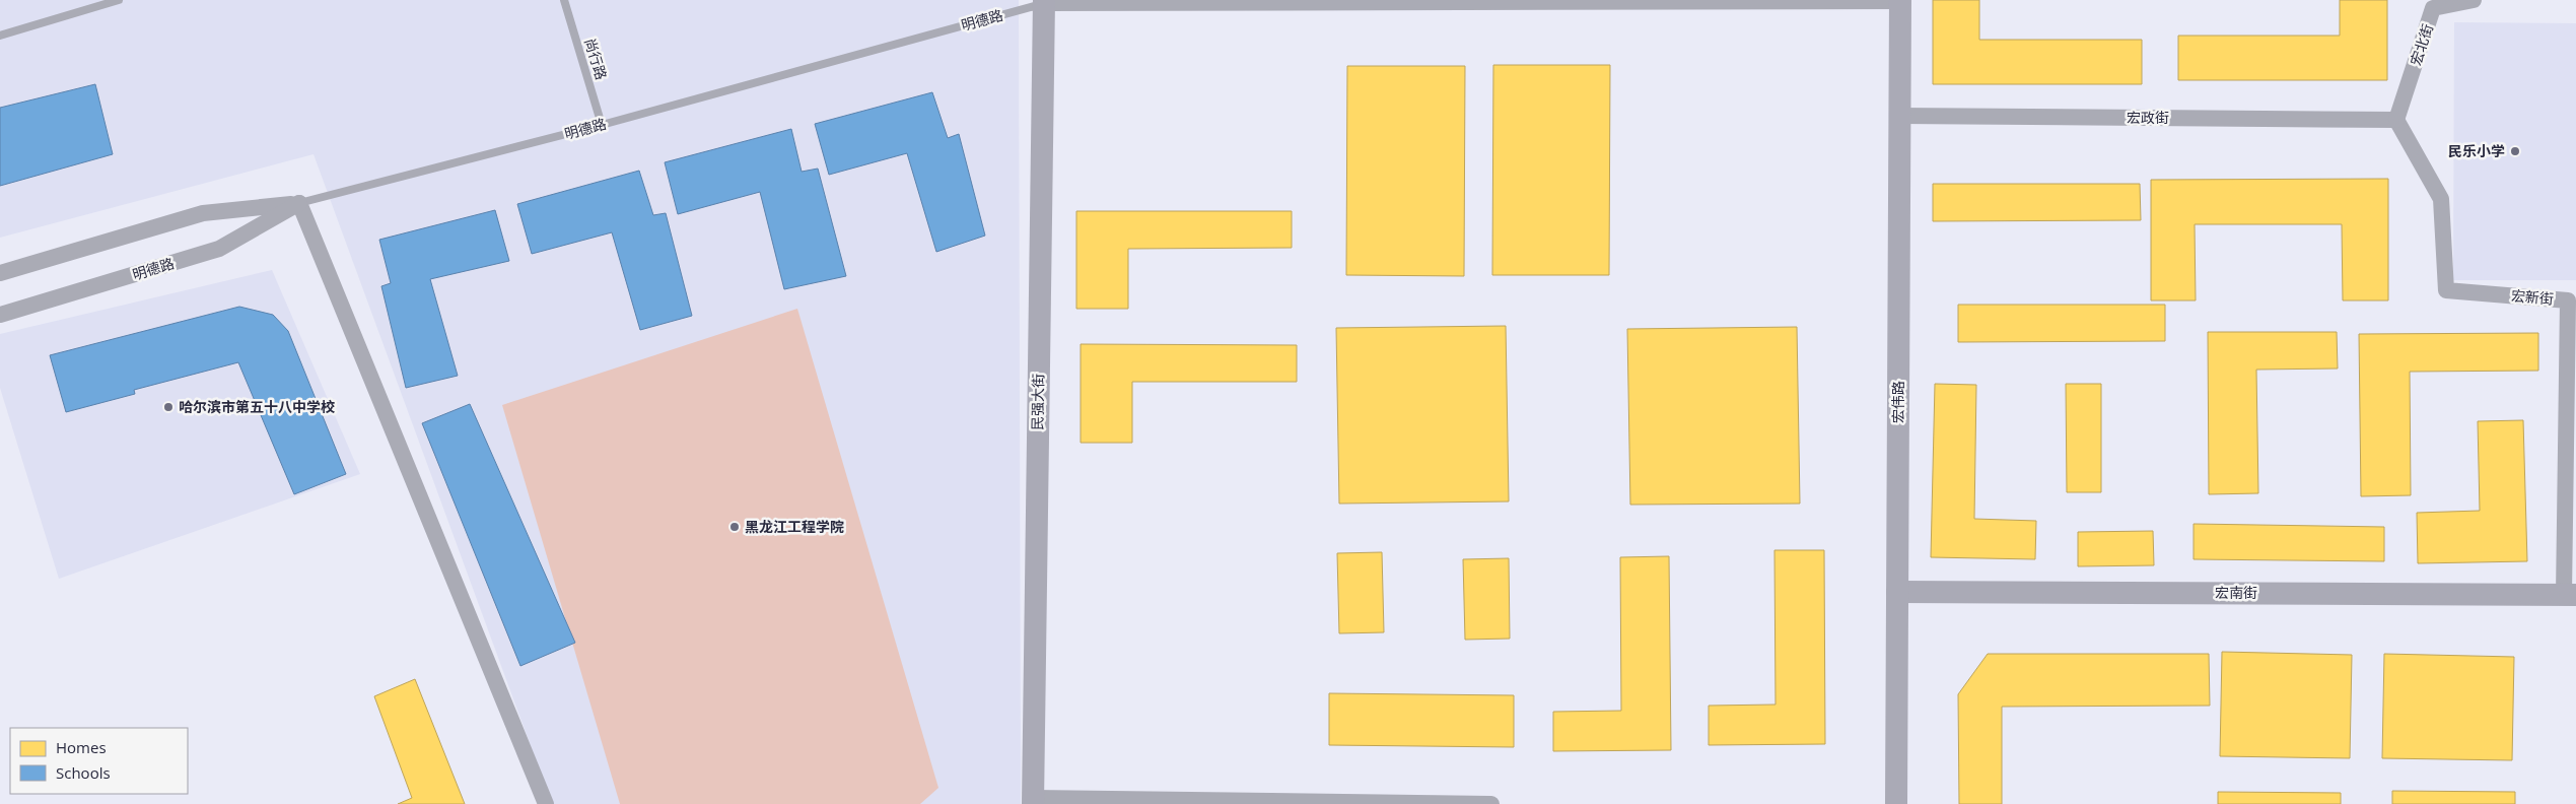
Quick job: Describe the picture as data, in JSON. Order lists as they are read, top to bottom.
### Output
{
  "streets": {
    "street": [
      "明德路",
      "宏北街",
      "宏政街",
      "宏新街",
      "民强大街",
      "宏伟路",
      "宏南街"
    ],
    "lane": ["尚行路"]
  },
  "crossings": [
    ["明德路", "尚行路"],
    ["明德路", "民强大街"],
    ["明德路", "宏伟路"],
    ["宏北街", "宏政街"],
    ["宏北街", "宏新街"],
    ["宏政街", "宏新街"],
    ["宏政街", "宏伟路"],
    ["宏新街", "宏南街"],
    ["宏伟路", "宏南街"]
  ],
  "places": ["民乐小学", "哈尔滨市第五十八中学校", "黑龙江工程学院"],
  "legend": ["Homes", "Schools"]
}
